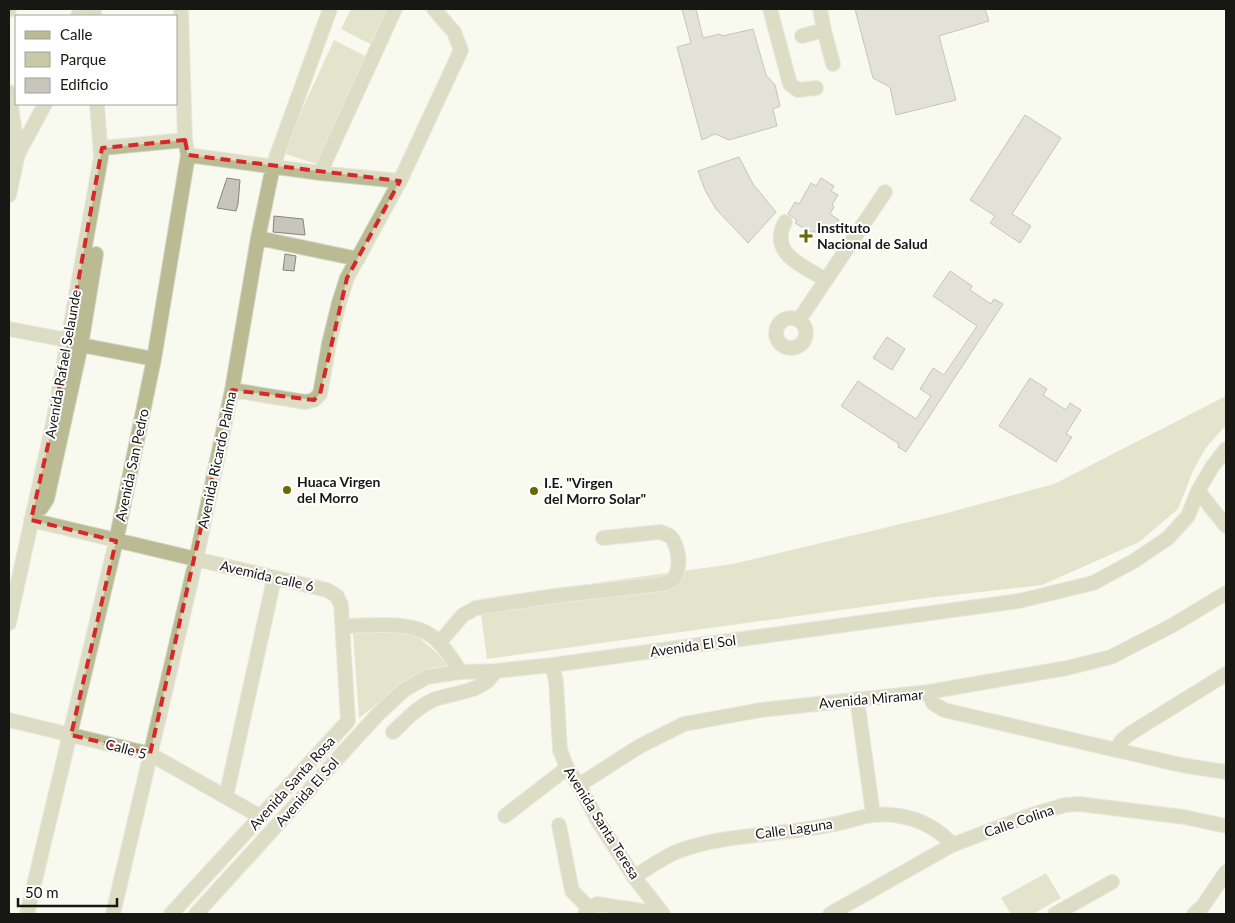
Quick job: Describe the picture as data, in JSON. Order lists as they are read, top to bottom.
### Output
{
  "streets": {
    "street": [
      "Avenida Rafael Selaunde",
      "Avenida Ricardo Palma",
      "Avenida San Pedro",
      "Avemida calle 6",
      "Avenida El Sol",
      "Avenida Miramar",
      "Calle 5",
      "Avenida Santa Rosa",
      "Calle Colina",
      "Avenida Santa Teresa",
      "Calle Laguna"
    ]
  },
  "crossings": [
    ["Avenida Rafael Selaunde", "Avemida calle 6"],
    ["Avenida Ricardo Palma", "Avemida calle 6"],
    ["Avenida Ricardo Palma", "Calle 5"],
    ["Avenida San Pedro", "Avemida calle 6"],
    ["Avenida San Pedro", "Calle 5"],
    ["Avemida calle 6", "Avenida Santa Rosa"],
    ["Avenida El Sol", "Avenida Santa Teresa"],
    ["Avenida Miramar", "Avenida Santa Teresa"],
    ["Calle 5", "Avenida Santa Rosa"],
    ["Calle Colina", "Calle Laguna"],
    ["Avenida Santa Teresa", "Calle Laguna"]
  ],
  "places": {
    "health": ["Instituto Nacional de Salud"],
    "other": ["Huaca Virgen del Morro", "I.E. \"Virgen del Morro Solar\""]
  },
  "legend": ["Calle", "Parque", "Edificio"],
  "scale_bar": "50 m"
}
